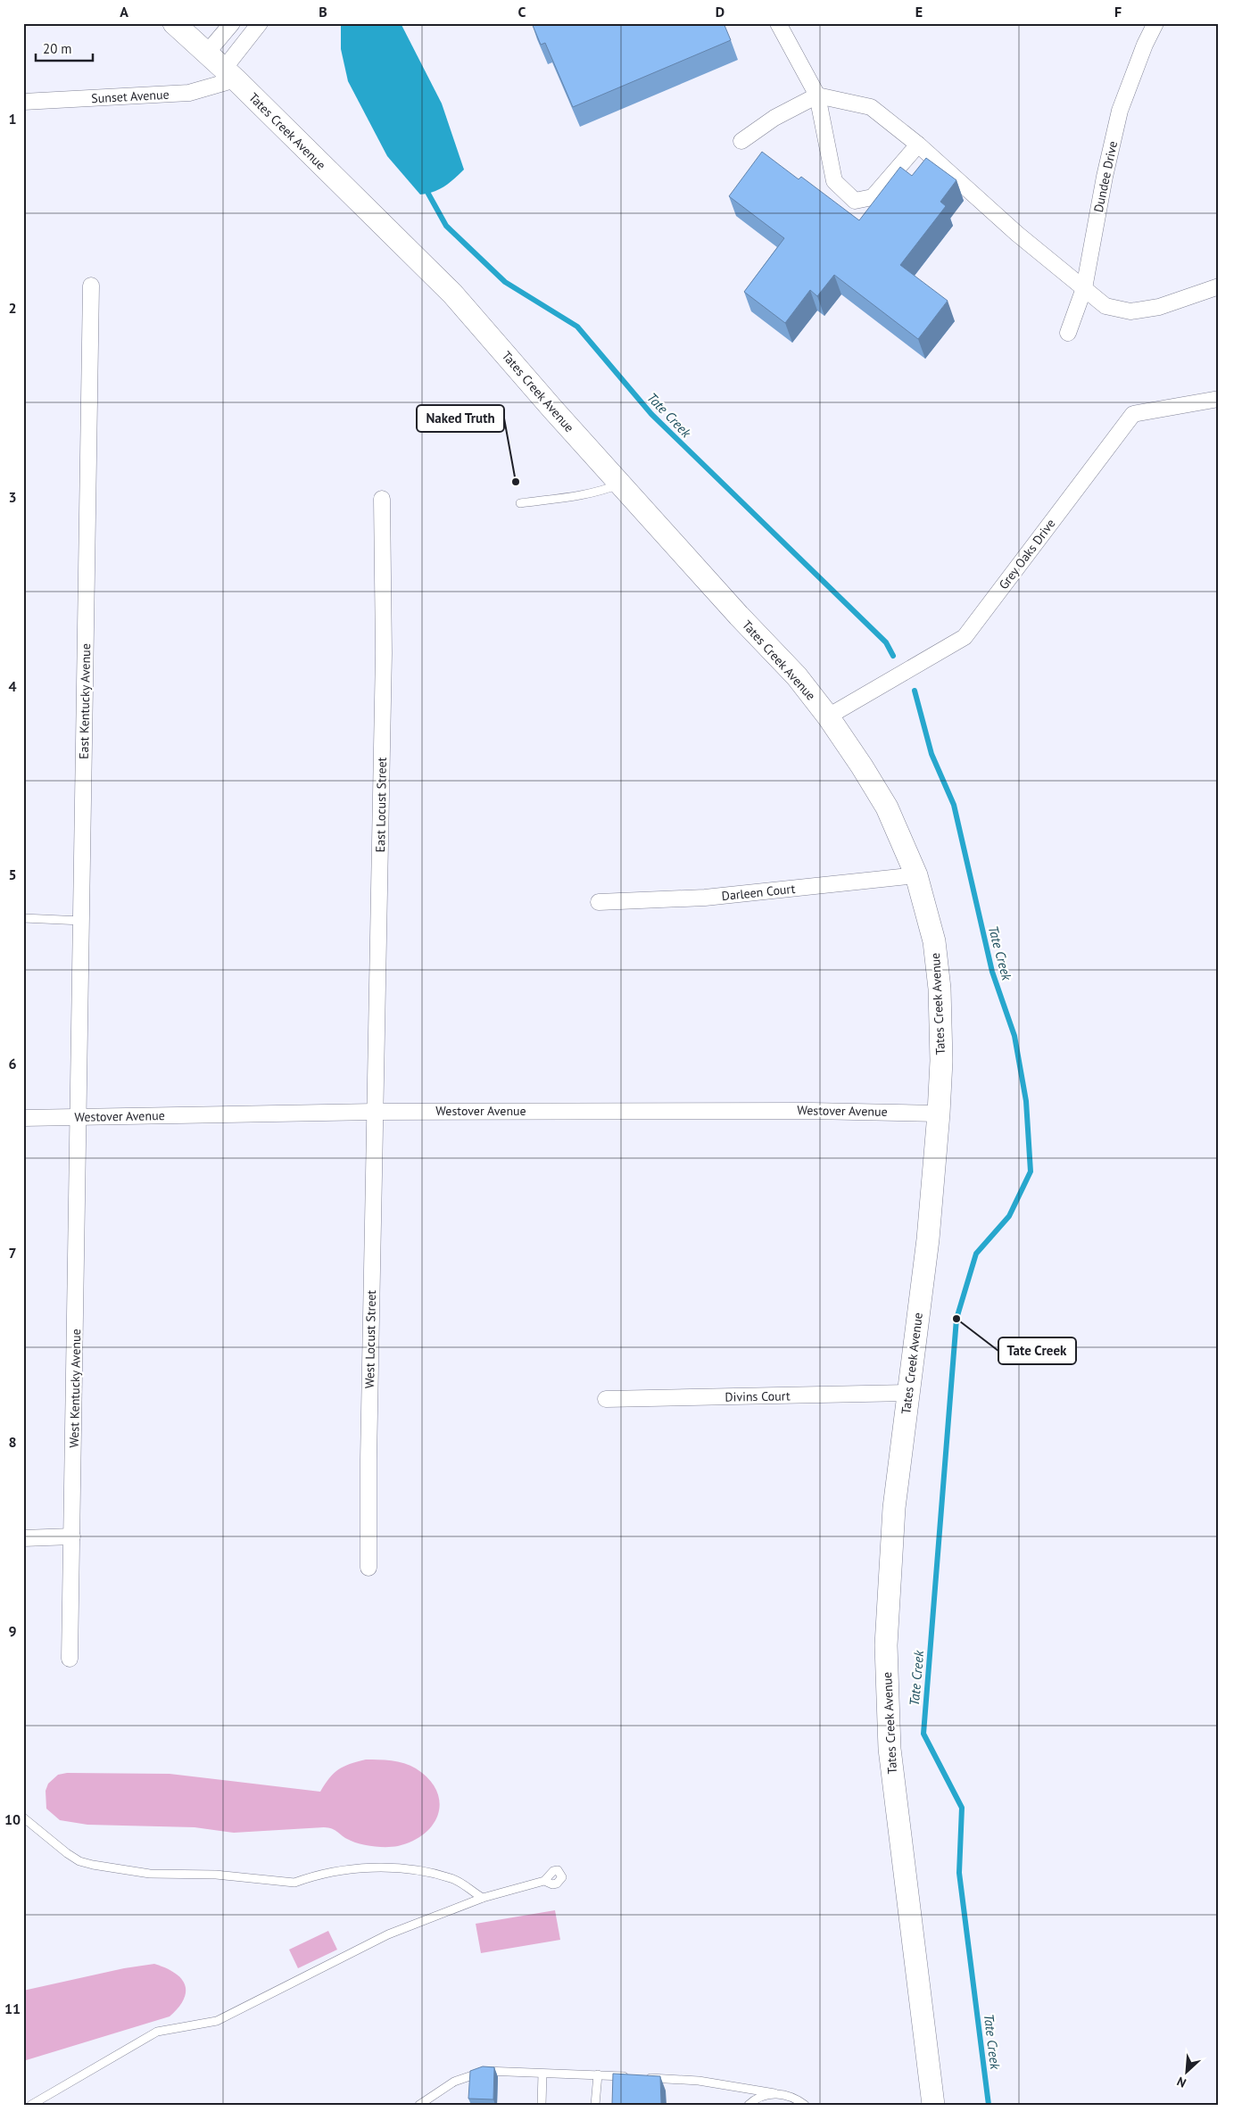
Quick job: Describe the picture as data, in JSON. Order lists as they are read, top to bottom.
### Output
{
  "streets": {
    "main road": ["Tates Creek Avenue"],
    "street": [
      "Sunset Avenue",
      "Dundee Drive",
      "Grey Oaks Drive",
      "East Kentucky Avenue",
      "East Locust Street",
      "Darleen Court",
      "Westover Avenue",
      "West Locust Street",
      "West Kentucky Avenue",
      "Divins Court"
    ]
  },
  "crossings": [
    ["Sunset Avenue", "Tates Creek Avenue"],
    ["Tates Creek Avenue", "Grey Oaks Drive"],
    ["Tates Creek Avenue", "Darleen Court"],
    ["Tates Creek Avenue", "Westover Avenue"],
    ["Tates Creek Avenue", "Divins Court"],
    ["East Kentucky Avenue", "Westover Avenue"],
    ["East Kentucky Avenue", "West Kentucky Avenue"],
    ["East Locust Street", "Westover Avenue"],
    ["East Locust Street", "West Locust Street"],
    ["Westover Avenue", "West Locust Street"],
    ["Westover Avenue", "West Kentucky Avenue"]
  ],
  "water": ["Tate Creek"],
  "places": ["Naked Truth", "Tate Creek"],
  "scale_bar": "20 m",
  "north": "bottom left",
  "grid": {
    "columns": [
      "A",
      "B",
      "C",
      "D",
      "E",
      "F"
    ],
    "rows": [
      "1",
      "2",
      "3",
      "4",
      "5",
      "6",
      "7",
      "8",
      "9",
      "10",
      "11"
    ]
  }
}
